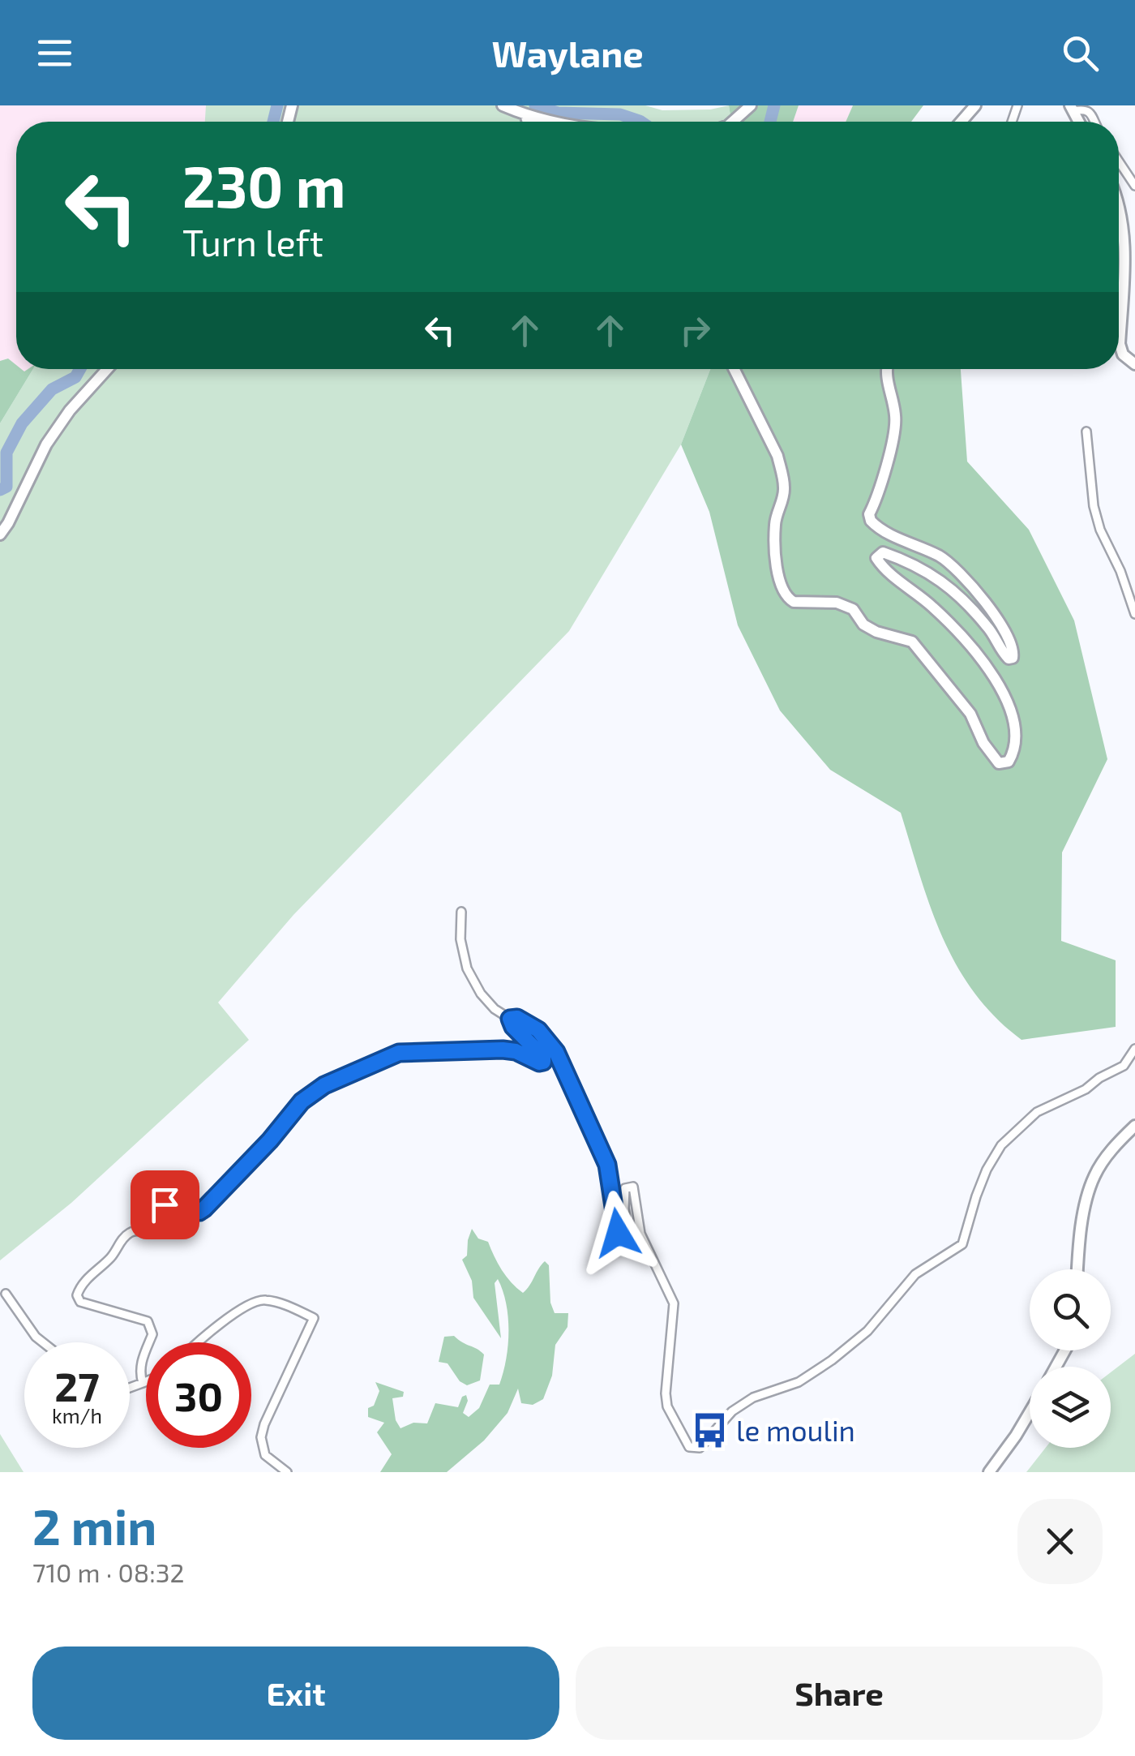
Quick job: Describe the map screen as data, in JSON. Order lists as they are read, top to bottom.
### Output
{
  "places": {
    "bus stop": ["le moulin"]
  },
  "page": {
    "header": "Waylane",
    "turn": ["230 m", "Turn left"],
    "speed": "27 km/h",
    "limit": "30",
    "heading": ["2 min", "710 m · 08:32"],
    "buttons": ["Exit", "Share"]
  }
}
